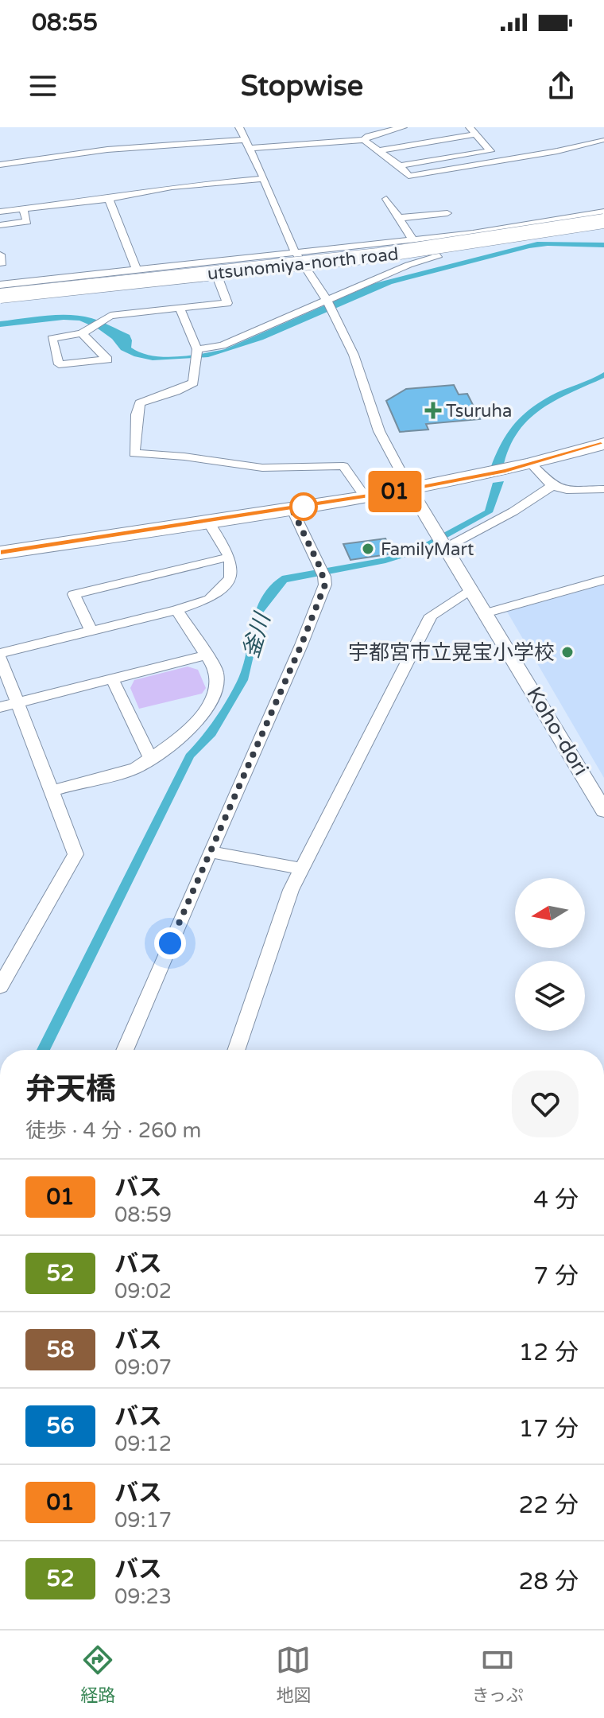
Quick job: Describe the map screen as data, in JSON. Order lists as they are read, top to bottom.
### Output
{
  "streets": {
    "highway": ["utsunomiya-north road"],
    "street": ["Koho-dori"]
  },
  "water": ["釜川"],
  "places": {
    "health": ["Tsuruha"],
    "other": ["FamilyMart", "宇都宮市立晃宝小学校"]
  },
  "lines": ["bus line 01"],
  "north": "left",
  "page": {
    "status": "08:55",
    "header": "Stopwise",
    "on_map": "01",
    "heading": ["弁天橋", "徒歩 · 4 分 · 260 m"],
    "list": [
      {
        "mark": "01",
        "name": "バス",
        "note": "08:59",
        "value": "4 分"
      },
      {
        "mark": "52",
        "name": "バス",
        "note": "09:02",
        "value": "7 分"
      },
      {
        "mark": "58",
        "name": "バス",
        "note": "09:07",
        "value": "12 分"
      },
      {
        "mark": "56",
        "name": "バス",
        "note": "09:12",
        "value": "17 分"
      },
      {
        "mark": "01",
        "name": "バス",
        "note": "09:17",
        "value": "22 分"
      },
      {
        "mark": "52",
        "name": "バス",
        "note": "09:23",
        "value": "28 分"
      }
    ],
    "tabs": ["経路", "地図", "きっぷ"]
  }
}
